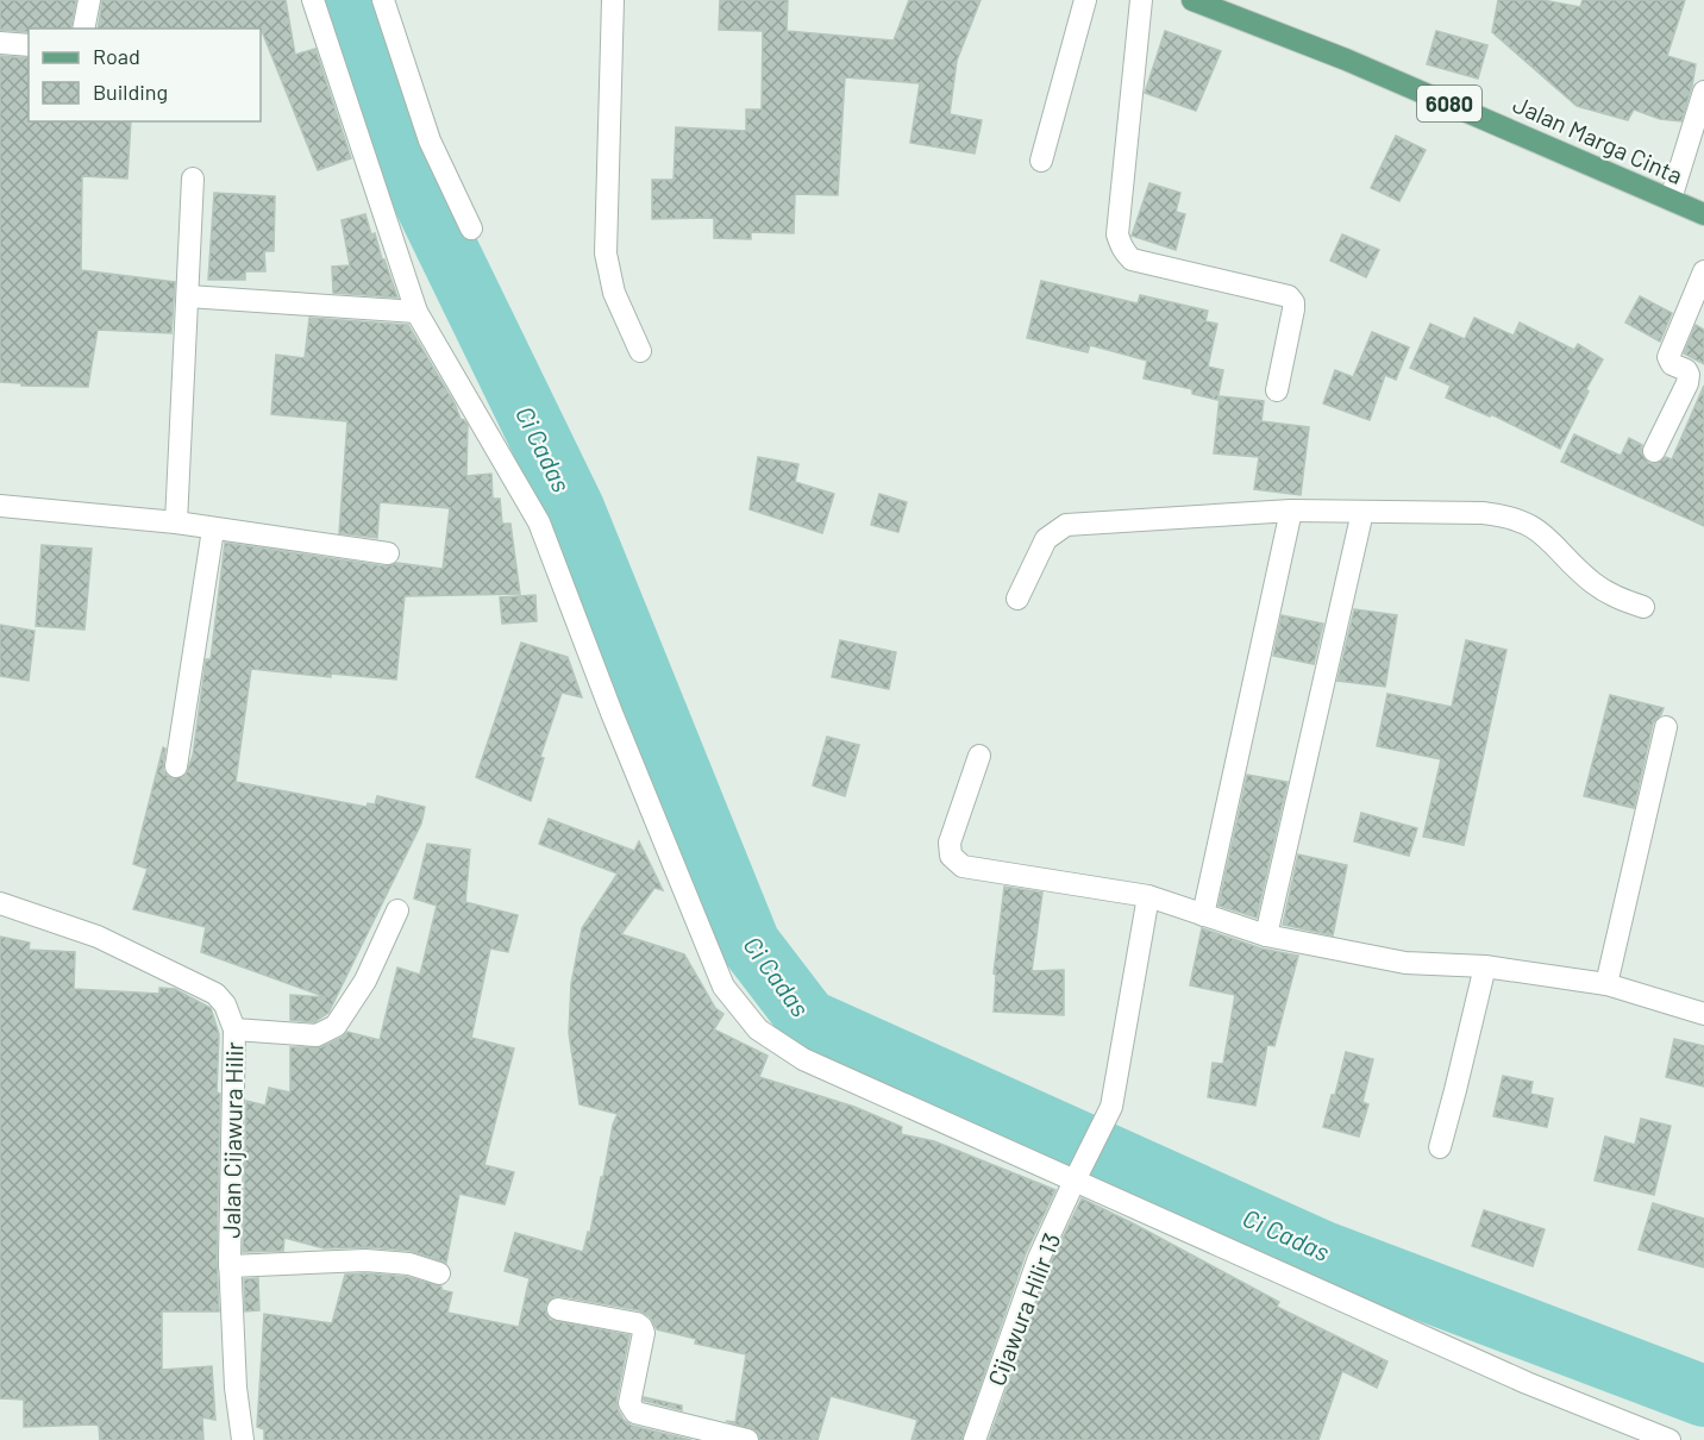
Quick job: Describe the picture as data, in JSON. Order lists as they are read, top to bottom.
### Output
{
  "streets": {
    "main road": ["6080", "Jalan Marga Cinta"],
    "street": ["Jalan Cijawura Hilir", "Cijawura Hilir 13"]
  },
  "water": ["Ci Cadas"],
  "legend": ["Road", "Building"]
}
